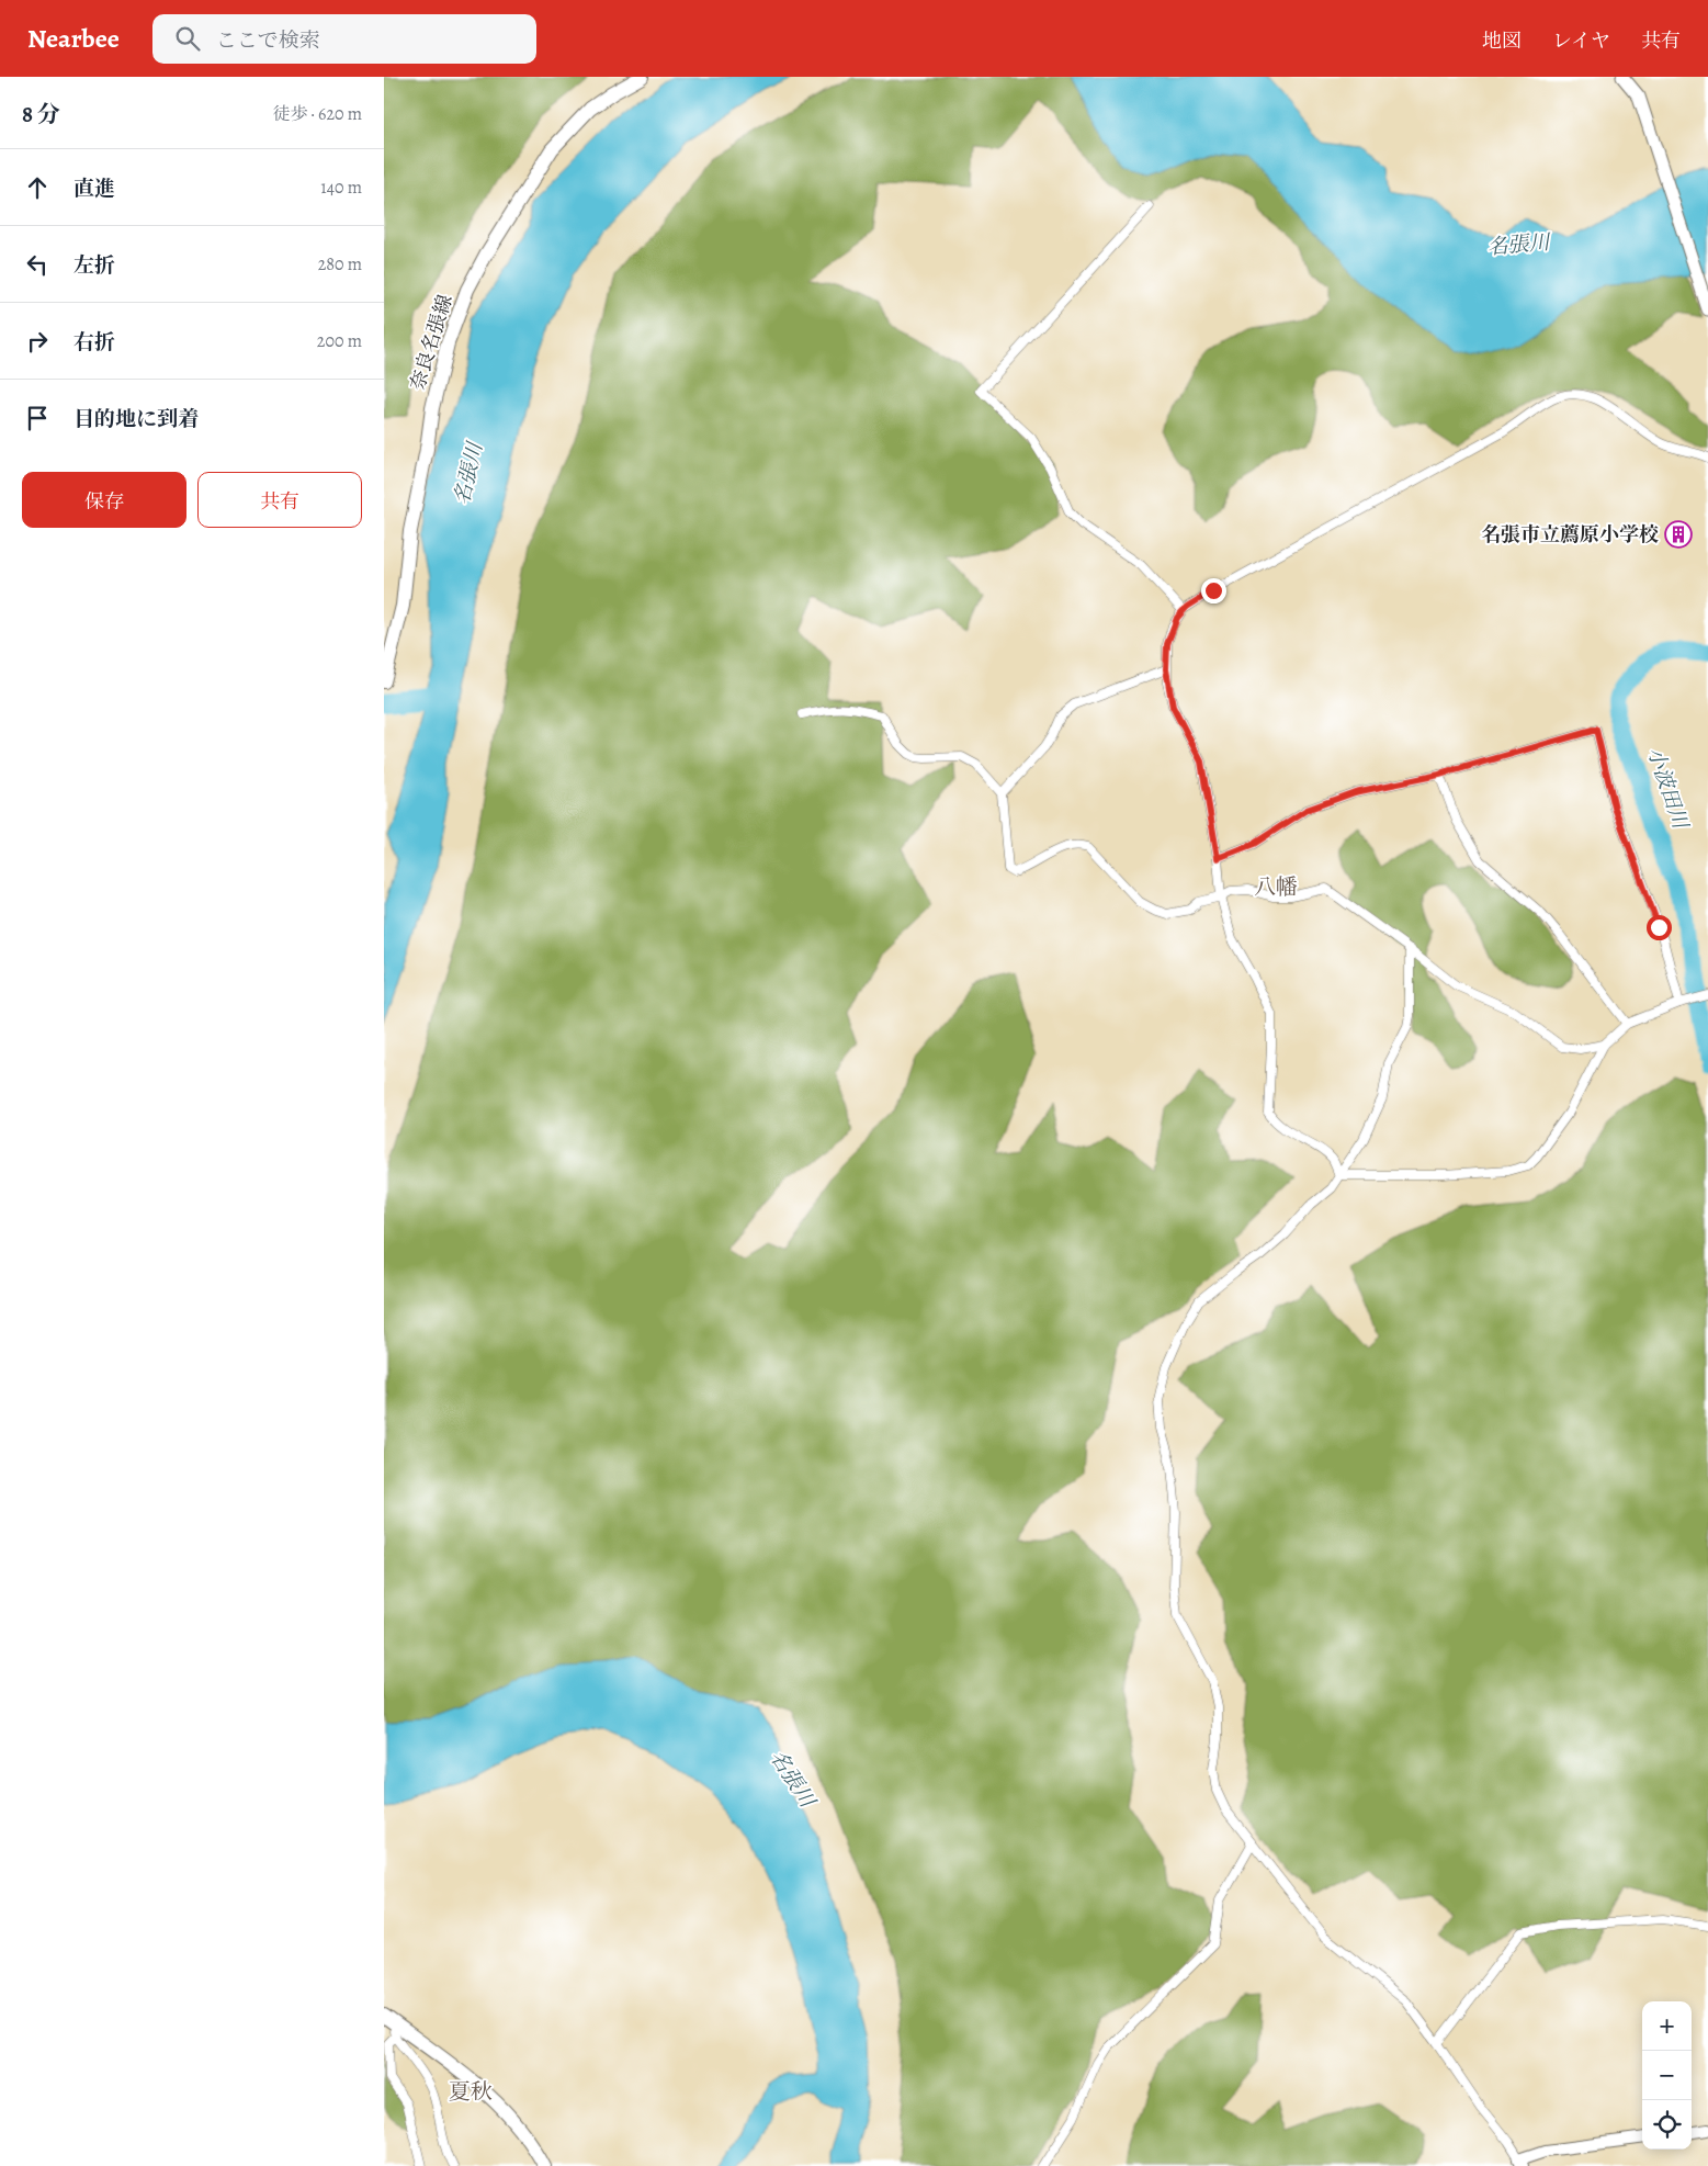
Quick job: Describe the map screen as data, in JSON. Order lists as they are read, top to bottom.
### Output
{
  "streets": {
    "main road": ["奈良名張線"]
  },
  "districts": ["八幡", "夏秋"],
  "water": ["名張川", "小波田川"],
  "places": {
    "building": ["名張市立薦原小学校"]
  },
  "page": {
    "header": "Nearbee",
    "search": "ここで検索",
    "nav": ["地図", "レイヤ", "共有"],
    "heading": ["8 分", "徒歩 · 620 m"],
    "list": [
      ["直進", "140 m"],
      ["左折", "280 m"],
      ["右折", "200 m"],
      "目的地に到着"
    ],
    "buttons": ["保存", "共有"],
    "map_buttons": ["+", "−"]
  }
}
